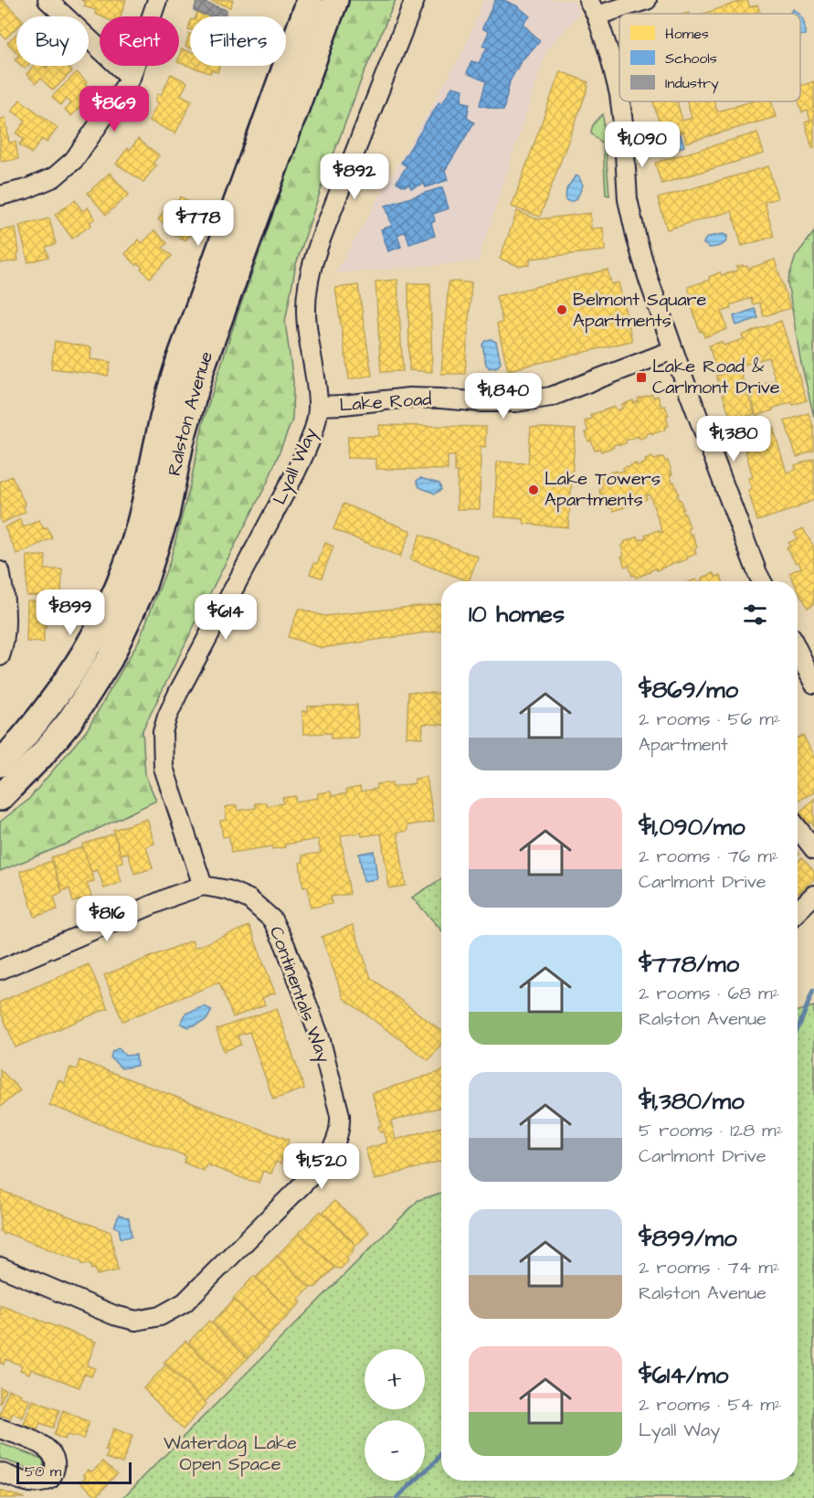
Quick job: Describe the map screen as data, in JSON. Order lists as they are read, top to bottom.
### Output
{
  "streets": {
    "main road": ["Ralston Avenue"],
    "street": ["Lake Road", "Lyall Way", "Continentals Way"]
  },
  "crossings": [
    ["Lake Road", "Lyall Way"],
    ["Lyall Way", "Continentals Way"]
  ],
  "parks": ["Waterdog Lake Open Space"],
  "places": {
    "other": ["Belmont Square Apartments", "Lake Towers Apartments"],
    "transit": ["Lake Road & Carlmont Drive"]
  },
  "legend": ["Homes", "Schools", "Industry"],
  "scale_bar": "50 m",
  "page": {
    "chip": ["Buy", "Rent", "Filters"],
    "price": [
      "$869",
      "$1,090",
      "$892",
      "$778",
      "$1,840",
      "$1,380",
      "$899",
      "$614",
      "$816",
      "$1,520"
    ],
    "heading": "10 homes",
    "list": [
      {
        "name": "$869/mo",
        "note": "2 rooms · 56 m² · Apartment"
      },
      {
        "name": "$1,090/mo",
        "note": "2 rooms · 76 m² · Carlmont Drive"
      },
      {
        "name": "$778/mo",
        "note": "2 rooms · 68 m² · Ralston Avenue"
      },
      {
        "name": "$1,380/mo",
        "note": "5 rooms · 128 m² · Carlmont Drive"
      },
      {
        "name": "$899/mo",
        "note": "2 rooms · 74 m² · Ralston Avenue"
      },
      {
        "name": "$614/mo",
        "note": "2 rooms · 54 m² · Lyall Way"
      }
    ],
    "map_buttons": ["+", "−"],
    "scale": "50 m"
  }
}
